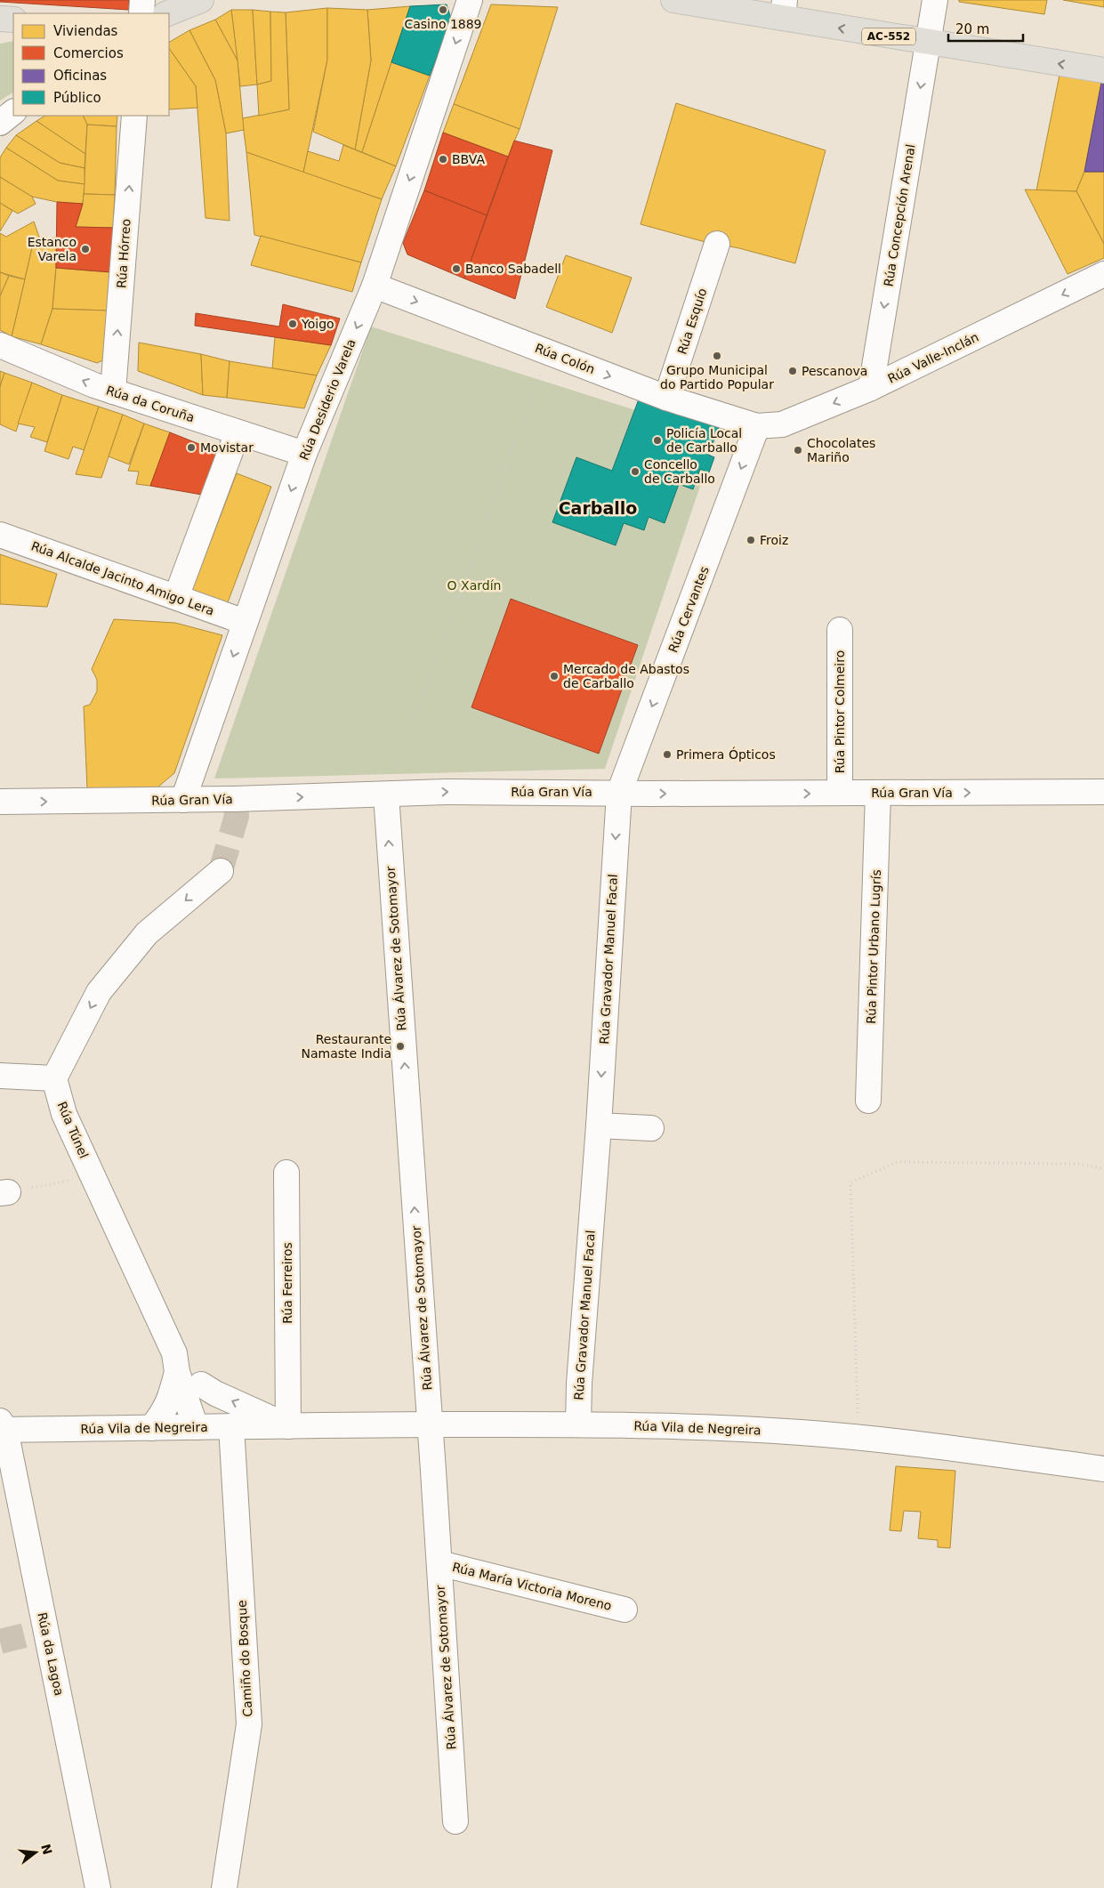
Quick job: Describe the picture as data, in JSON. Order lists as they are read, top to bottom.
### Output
{
  "streets": {
    "main road": ["AC-552"],
    "street": [
      "Rúa Concepción Arenal",
      "Rúa Hórreo",
      "Rúa Esquío",
      "Rúa Valle-Inclán",
      "Rúa Colón",
      "Rúa Desiderio Varela",
      "Rúa da Coruña",
      "Rúa Alcalde Jacinto Amigo Lera",
      "Rúa Cervantes",
      "Rúa Pintor Colmeiro",
      "Rúa Gran Vía",
      "Rúa Pintor Urbano Lugrís",
      "Rúa Álvarez de Sotomayor",
      "Rúa Gravador Manuel Facal",
      "Rúa Túnel",
      "Rúa Ferreiros",
      "Rúa Vila de Negreira",
      "Rúa María Victoria Moreno",
      "Rúa da Lagoa",
      "Camiño do Bosque"
    ]
  },
  "crossings": [
    ["AC-552", "Rúa Concepción Arenal"],
    ["Rúa Concepción Arenal", "Rúa Valle-Inclán"],
    ["Rúa Hórreo", "Rúa da Coruña"],
    ["Rúa Esquío", "Rúa Colón"],
    ["Rúa Valle-Inclán", "Rúa Colón"],
    ["Rúa Valle-Inclán", "Rúa Cervantes"],
    ["Rúa Colón", "Rúa Desiderio Varela"],
    ["Rúa Colón", "Rúa Cervantes"],
    ["Rúa Desiderio Varela", "Rúa da Coruña"],
    ["Rúa Desiderio Varela", "Rúa Alcalde Jacinto Amigo Lera"],
    ["Rúa Desiderio Varela", "Rúa Gran Vía"],
    ["Rúa Cervantes", "Rúa Gran Vía"],
    ["Rúa Cervantes", "Rúa Gravador Manuel Facal"],
    ["Rúa Pintor Colmeiro", "Rúa Gran Vía"],
    ["Rúa Gran Vía", "Rúa Pintor Urbano Lugrís"],
    ["Rúa Gran Vía", "Rúa Álvarez de Sotomayor"],
    ["Rúa Gran Vía", "Rúa Gravador Manuel Facal"],
    ["Rúa Álvarez de Sotomayor", "Rúa Vila de Negreira"],
    ["Rúa Álvarez de Sotomayor", "Rúa María Victoria Moreno"],
    ["Rúa Gravador Manuel Facal", "Rúa Vila de Negreira"],
    ["Rúa Túnel", "Rúa Vila de Negreira"],
    ["Rúa Túnel", "Camiño do Bosque"],
    ["Rúa Ferreiros", "Rúa Vila de Negreira"],
    ["Rúa Vila de Negreira", "Rúa da Lagoa"],
    ["Rúa Vila de Negreira", "Camiño do Bosque"]
  ],
  "one_way": [
    "Rúa Concepción Arenal",
    "Rúa Hórreo",
    "Rúa Valle-Inclán",
    "Rúa Colón",
    "Rúa Desiderio Varela",
    "Rúa da Coruña",
    "Rúa Cervantes",
    "Rúa Gran Vía",
    "Rúa Álvarez de Sotomayor",
    "Rúa Gravador Manuel Facal"
  ],
  "districts": ["Carballo"],
  "parks": ["O Xardín"],
  "places": [
    "Casino 1889",
    "BBVA",
    "Estanco Varela",
    "Banco Sabadell",
    "Yoigo",
    "Grupo Municipal do Partido Popular",
    "Pescanova",
    "Policía Local de Carballo",
    "Movistar",
    "Chocolates Mariño",
    "Concello de Carballo",
    "Froiz",
    "Mercado de Abastos de Carballo",
    "Primera Ópticos",
    "Restaurante Namaste India"
  ],
  "legend": [
    "Viviendas",
    "Comercios",
    "Oficinas",
    "Público"
  ],
  "scale_bar": "20 m",
  "north": "right"
}
